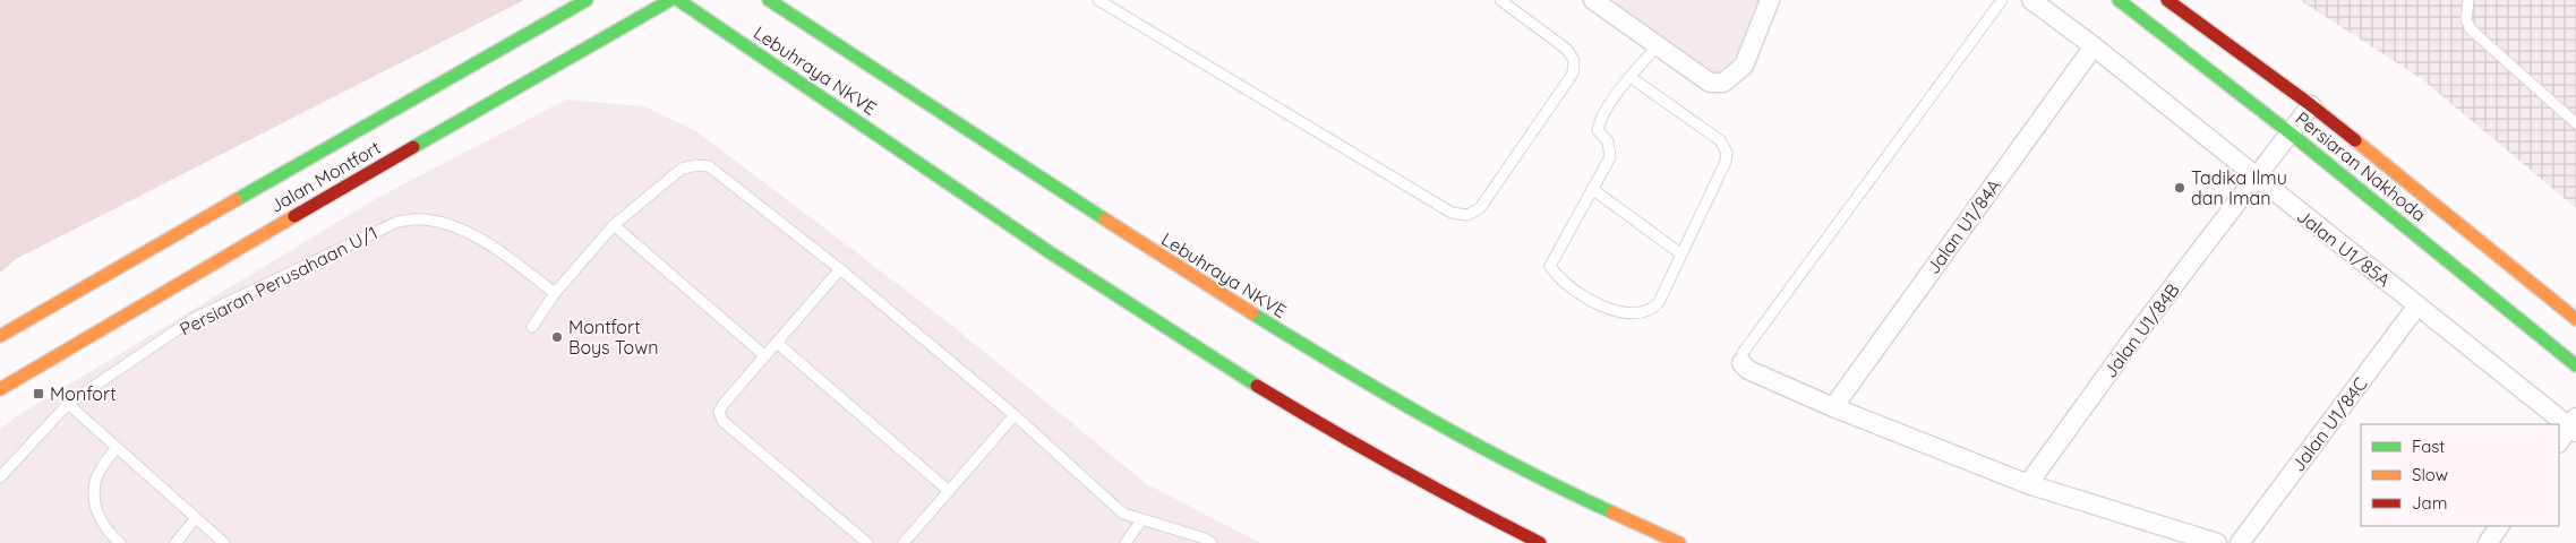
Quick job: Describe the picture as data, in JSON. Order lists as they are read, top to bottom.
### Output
{
  "streets": {
    "main road": ["Lebuhraya NKVE", "Persiaran Nakhoda", "Jalan Montfort"],
    "street": [
      "Jalan U1/84A",
      "Jalan U1/85A",
      "Jalan U1/84B",
      "Jalan U1/84C"
    ],
    "lane": ["Persiaran Perusahaan U/1"]
  },
  "crossings": [
    ["Persiaran Nakhoda", "Jalan U1/84B"],
    ["Jalan U1/84A", "Jalan U1/85A"],
    ["Jalan U1/85A", "Jalan U1/84B"],
    ["Jalan U1/85A", "Jalan U1/84C"]
  ],
  "places": {
    "other": ["Tadika Ilmu dan Iman", "Montfort Boys Town"],
    "transit": ["Monfort"]
  },
  "legend": ["Fast", "Slow", "Jam"]
}
